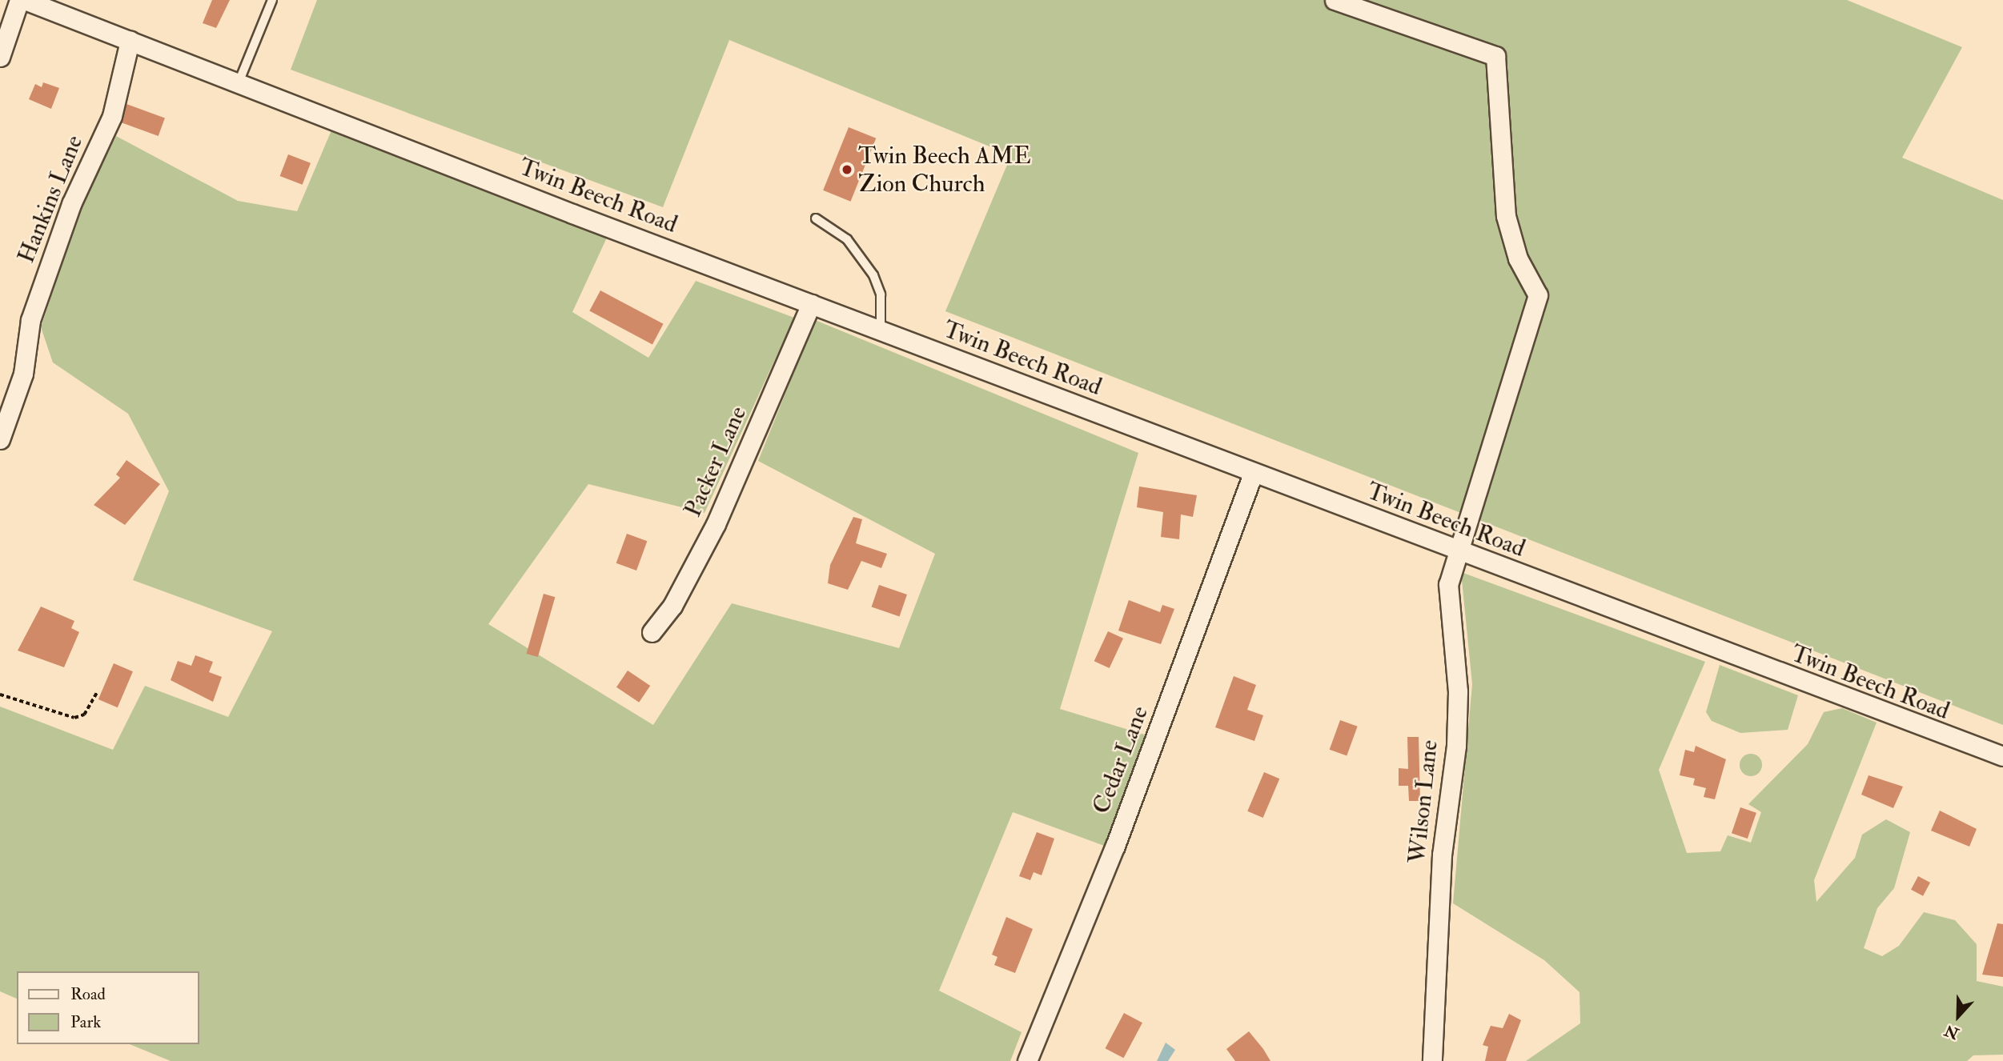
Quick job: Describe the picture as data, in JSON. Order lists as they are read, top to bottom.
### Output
{
  "streets": {
    "street": [
      "Twin Beech Road",
      "Hankins Lane",
      "Packer Lane",
      "Cedar Lane",
      "Wilson Lane"
    ]
  },
  "crossings": [
    ["Twin Beech Road", "Hankins Lane"],
    ["Twin Beech Road", "Packer Lane"],
    ["Twin Beech Road", "Cedar Lane"],
    ["Twin Beech Road", "Wilson Lane"]
  ],
  "places": ["Twin Beech AME Zion Church"],
  "legend": ["Road", "Park"],
  "north": "bottom"
}
